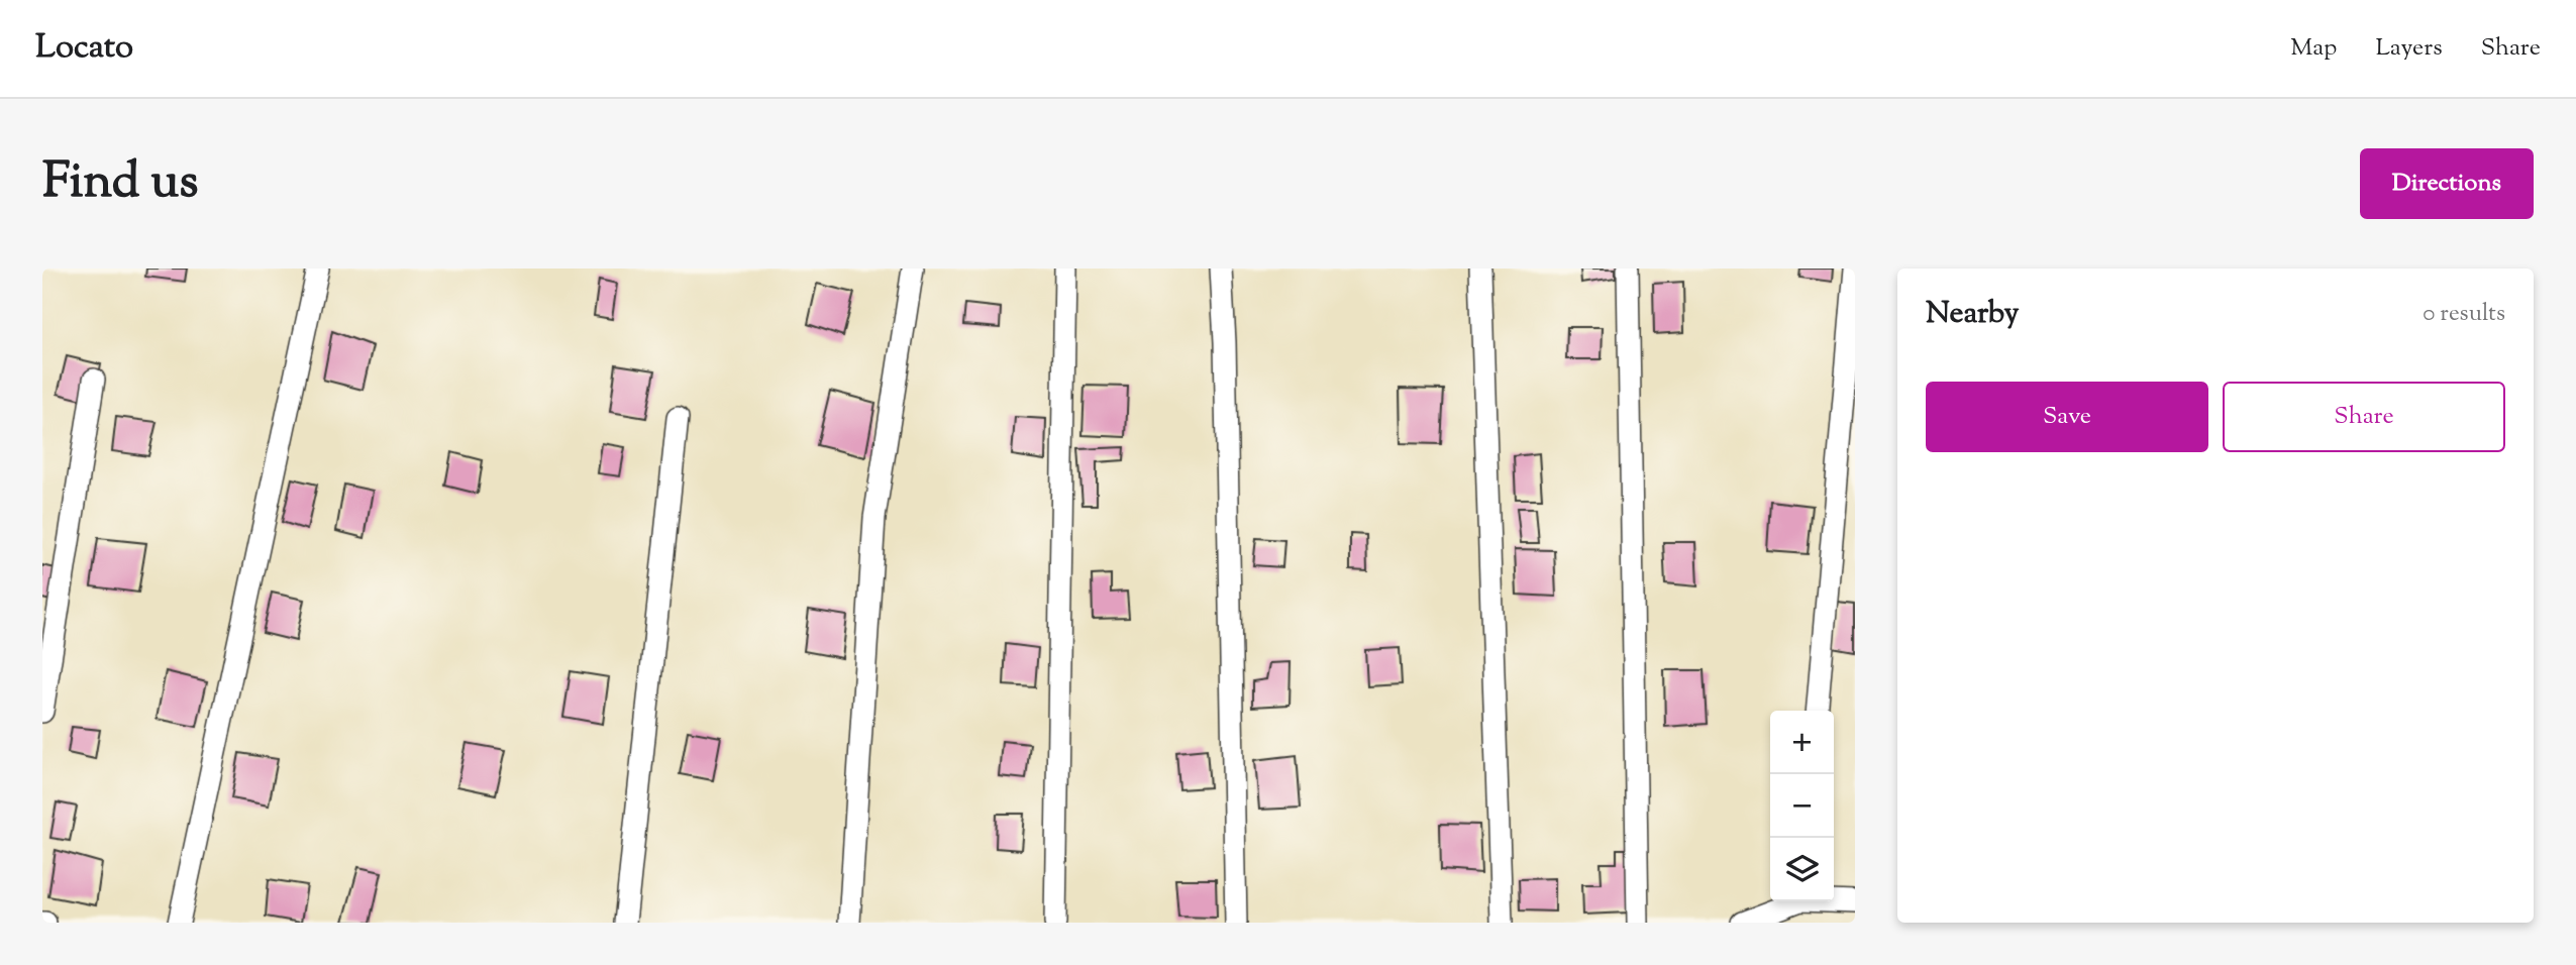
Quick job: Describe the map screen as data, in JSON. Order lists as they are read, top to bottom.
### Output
{
  "page": {
    "header": "Locato",
    "nav": ["Map", "Layers", "Share"],
    "title": "Find us",
    "buttons": [
      "Directions",
      ["Save", "Share"]
    ],
    "heading": ["Nearby", "0 results"],
    "map_buttons": ["+", "−"]
  }
}
